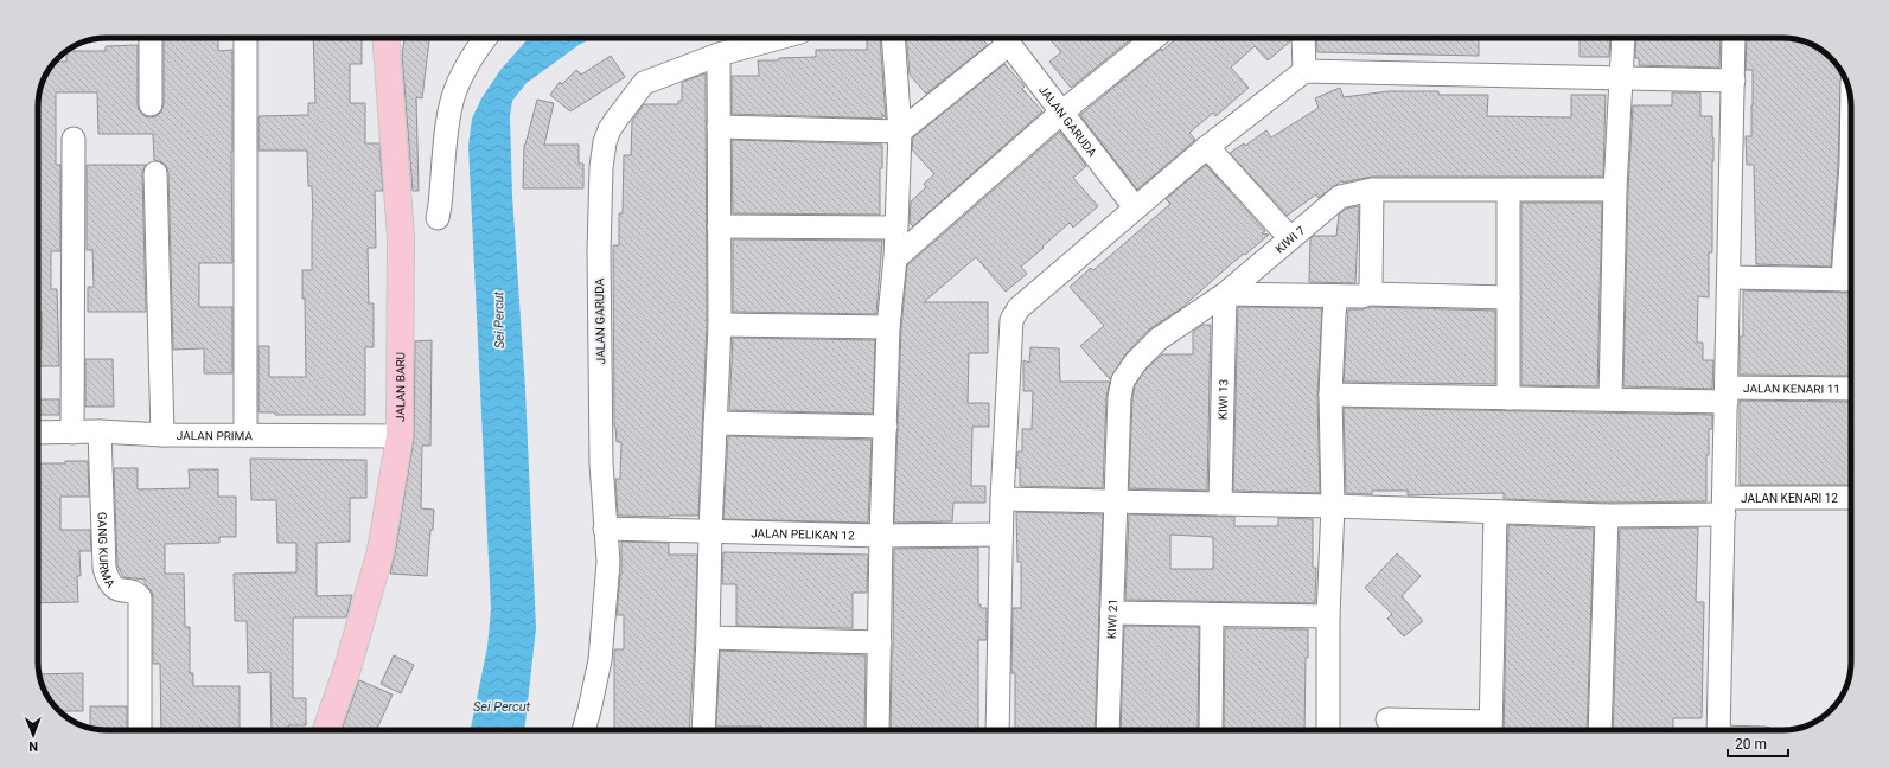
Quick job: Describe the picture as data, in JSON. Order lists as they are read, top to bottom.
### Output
{
  "streets": {
    "main road": ["JALAN BARU"],
    "street": [
      "JALAN GARUDA",
      "KIWI 7",
      "JALAN KENARI 11",
      "KIWI 13",
      "JALAN PRIMA",
      "JALAN KENARI 12",
      "JALAN PELIKAN 12",
      "GANG KURMA",
      "KIWI 21"
    ]
  },
  "crossings": [
    ["JALAN GARUDA", "JALAN PELIKAN 12"],
    ["KIWI 7", "KIWI 13"],
    ["KIWI 7", "JALAN KENARI 12"],
    ["KIWI 7", "KIWI 21"],
    ["JALAN BARU", "JALAN PRIMA"],
    ["KIWI 13", "JALAN KENARI 12"],
    ["JALAN PRIMA", "GANG KURMA"],
    ["JALAN KENARI 12", "KIWI 21"]
  ],
  "water": ["Sei Percut"],
  "scale_bar": "20 m",
  "north": "bottom"
}
